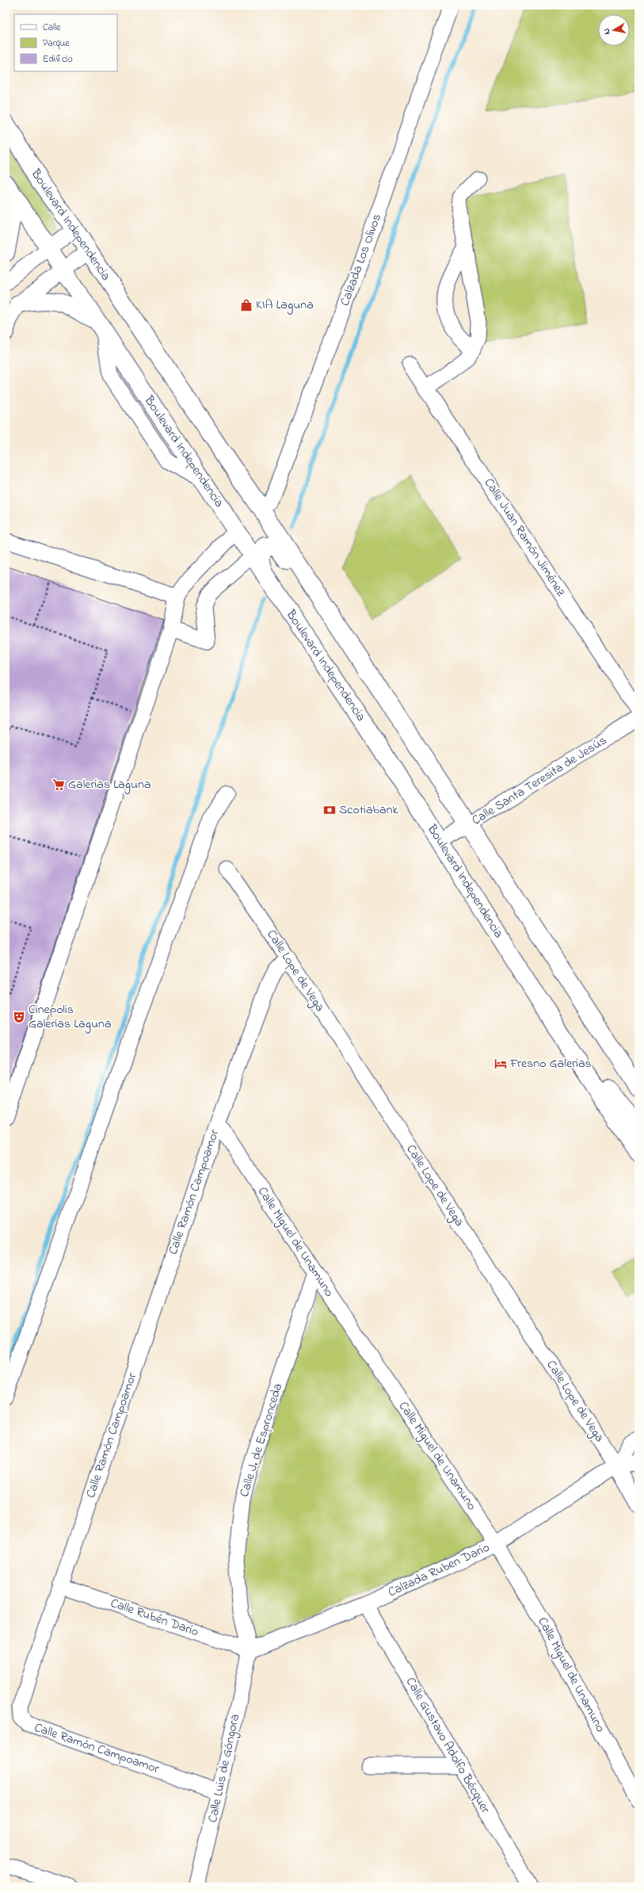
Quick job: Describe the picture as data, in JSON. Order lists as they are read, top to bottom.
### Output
{
  "streets": {
    "main road": ["Boulevard Independencia"],
    "street": [
      "Calzada Los Olivos",
      "Calle Juan Ramón Jiménez",
      "Calle Santa Teresita de Jesús",
      "Calle Lope de Vega",
      "Calle Ramón Campoamor",
      "Calle Miguel de Unamuno",
      "Calle J. de Espronceda",
      "Calzada Ruben Dario",
      "Calle Rubén Darío",
      "Calle Gustavo Adolfo Bécquer",
      "Calle Luis de Góngora"
    ]
  },
  "crossings": [
    ["Boulevard Independencia", "Calzada Los Olivos"],
    ["Boulevard Independencia", "Calle Santa Teresita de Jesús"],
    ["Calle Lope de Vega", "Calle Ramón Campoamor"],
    ["Calle Lope de Vega", "Calzada Ruben Dario"],
    ["Calle Ramón Campoamor", "Calle Miguel de Unamuno"],
    ["Calle Ramón Campoamor", "Calle Rubén Darío"],
    ["Calle Ramón Campoamor", "Calle Luis de Góngora"],
    ["Calle Miguel de Unamuno", "Calle J. de Espronceda"],
    ["Calle Miguel de Unamuno", "Calzada Ruben Dario"],
    ["Calle J. de Espronceda", "Calzada Ruben Dario"],
    ["Calle J. de Espronceda", "Calle Rubén Darío"],
    ["Calle J. de Espronceda", "Calle Luis de Góngora"],
    ["Calzada Ruben Dario", "Calle Rubén Darío"],
    ["Calzada Ruben Dario", "Calle Gustavo Adolfo Bécquer"],
    ["Calzada Ruben Dario", "Calle Luis de Góngora"],
    ["Calle Rubén Darío", "Calle Luis de Góngora"]
  ],
  "places": {
    "shop": ["KIA Laguna"],
    "supermarket": ["Galerías Laguna"],
    "bank": ["Scotiabank"],
    "theatre": ["Cinepolis Galerías Laguna"],
    "hotel": ["Fresno Galerias"]
  },
  "legend": ["Calle", "Parque", "Edificio"],
  "north": "left"
}
